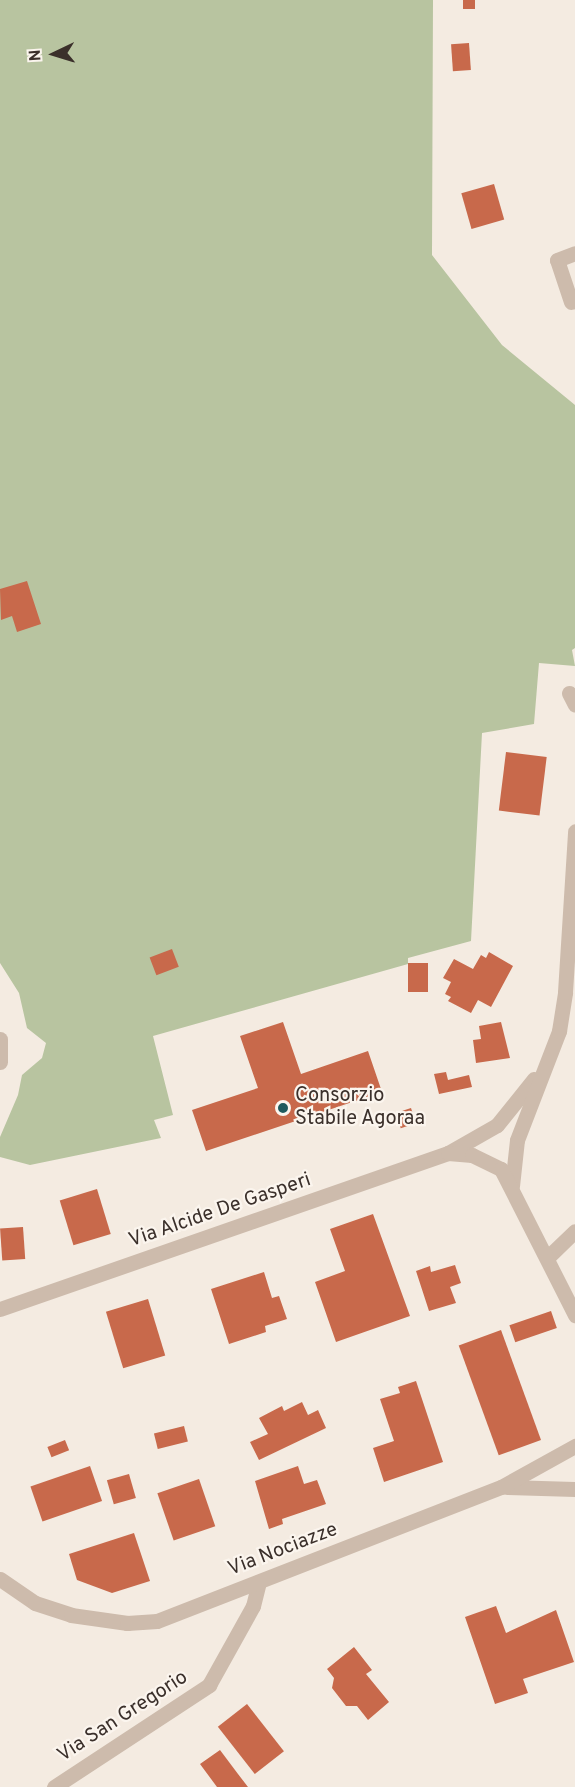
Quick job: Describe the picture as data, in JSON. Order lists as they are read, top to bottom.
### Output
{
  "streets": {
    "street": ["Via Alcide De Gasperi", "Via Nociazze", "Via San Gregorio"]
  },
  "crossings": [
    ["Via Nociazze", "Via San Gregorio"]
  ],
  "places": ["Consorzio Stabile Agoraa"],
  "north": "left"
}
